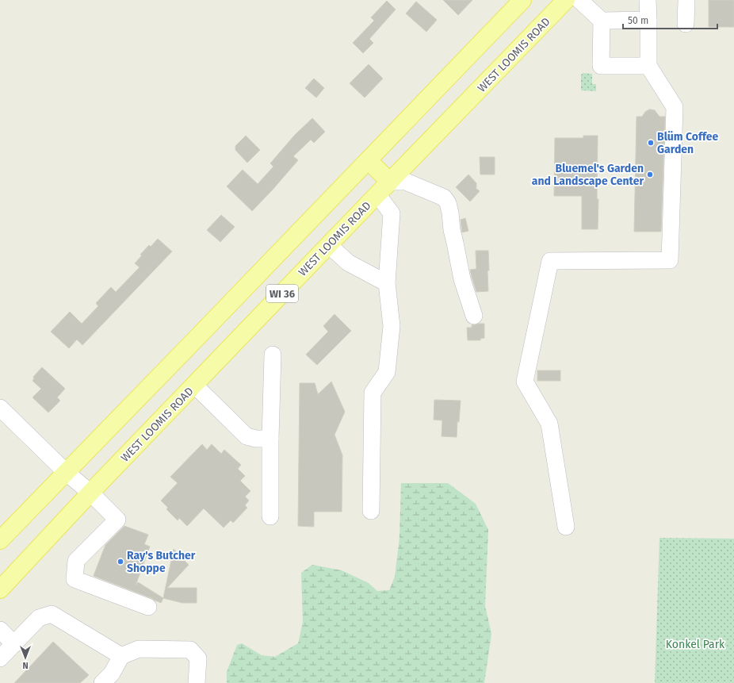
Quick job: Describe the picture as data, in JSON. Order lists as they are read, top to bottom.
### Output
{
  "streets": {
    "main road": ["WEST LOOMIS ROAD", "WI 36"]
  },
  "parks": ["Konkel Park"],
  "places": ["Blüm Coffee Garden", "Bluemel's Garden and Landscape Center", "Ray's Butcher Shoppe"],
  "scale_bar": "50 m",
  "north": "bottom"
}
